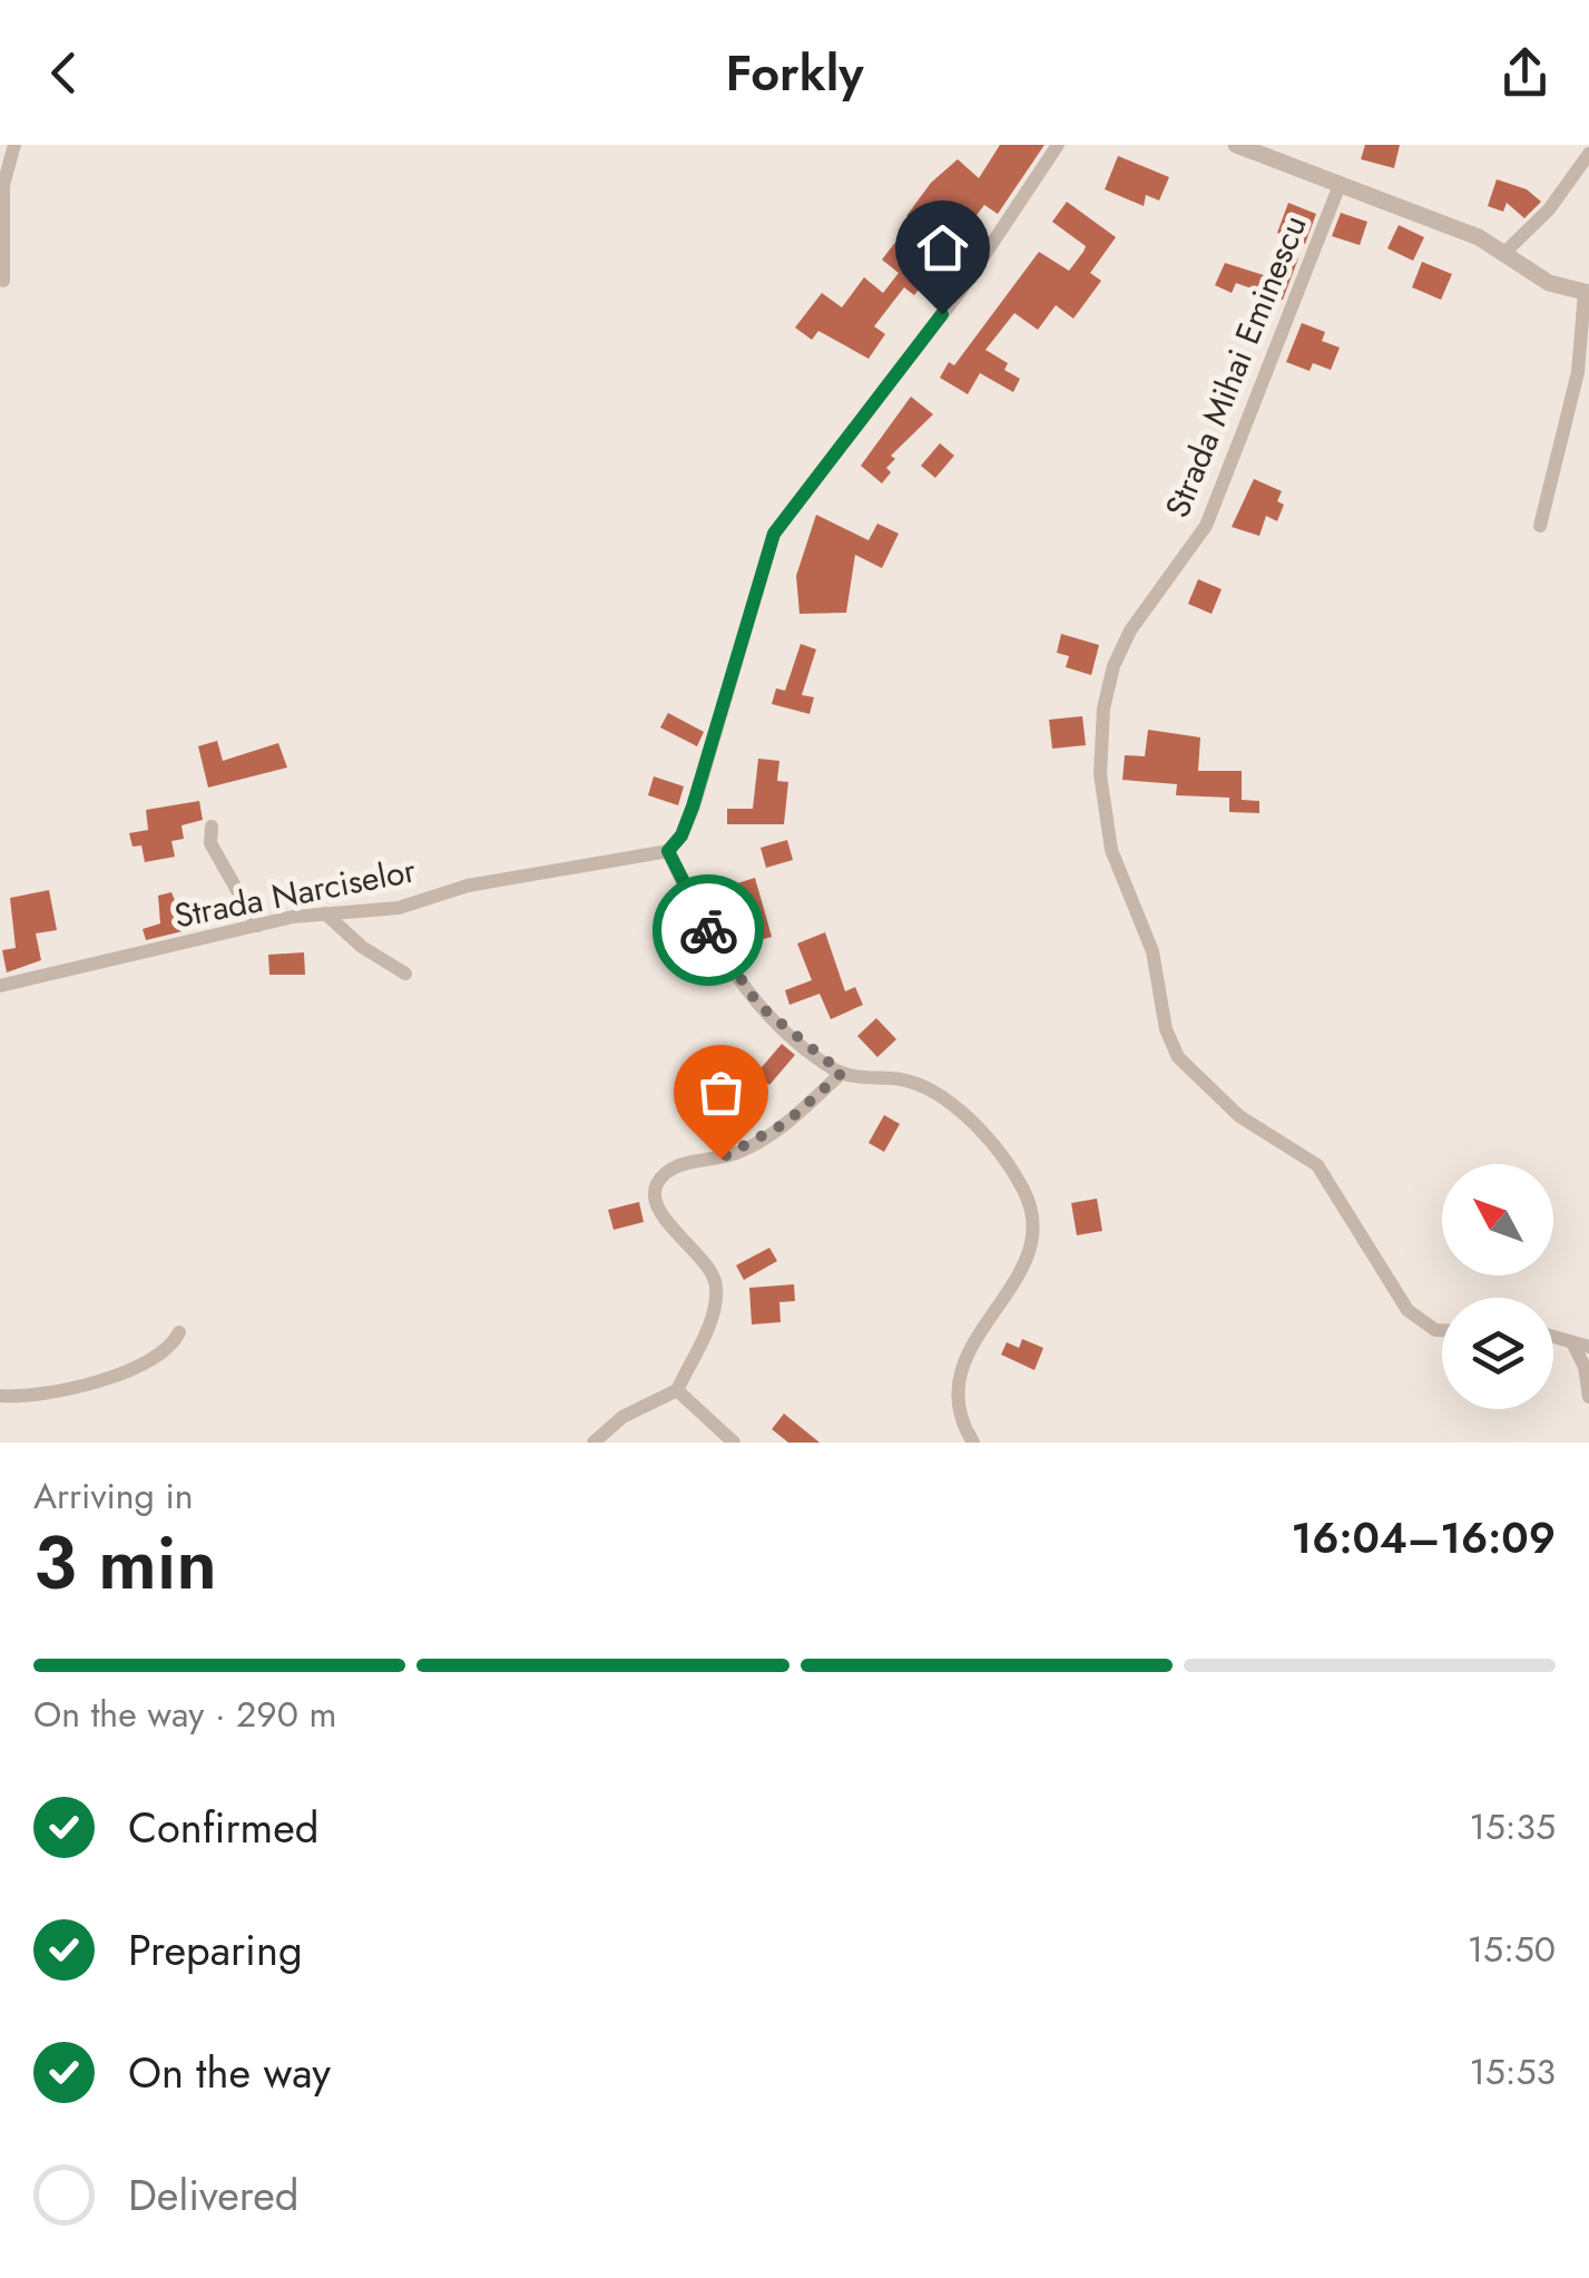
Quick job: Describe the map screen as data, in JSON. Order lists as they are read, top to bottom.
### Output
{
  "streets": {
    "street": ["Strada Mihai Eminescu", "Strada Narciselor"]
  },
  "north": "top left",
  "page": {
    "header": "Forkly",
    "heading": ["3 min", "Arriving in", "16:04–16:09"],
    "bar": "On the way · 290 m",
    "list": [
      ["Confirmed", "15:35"],
      ["Preparing", "15:50"],
      ["On the way", "15:53"],
      "Delivered"
    ]
  }
}
